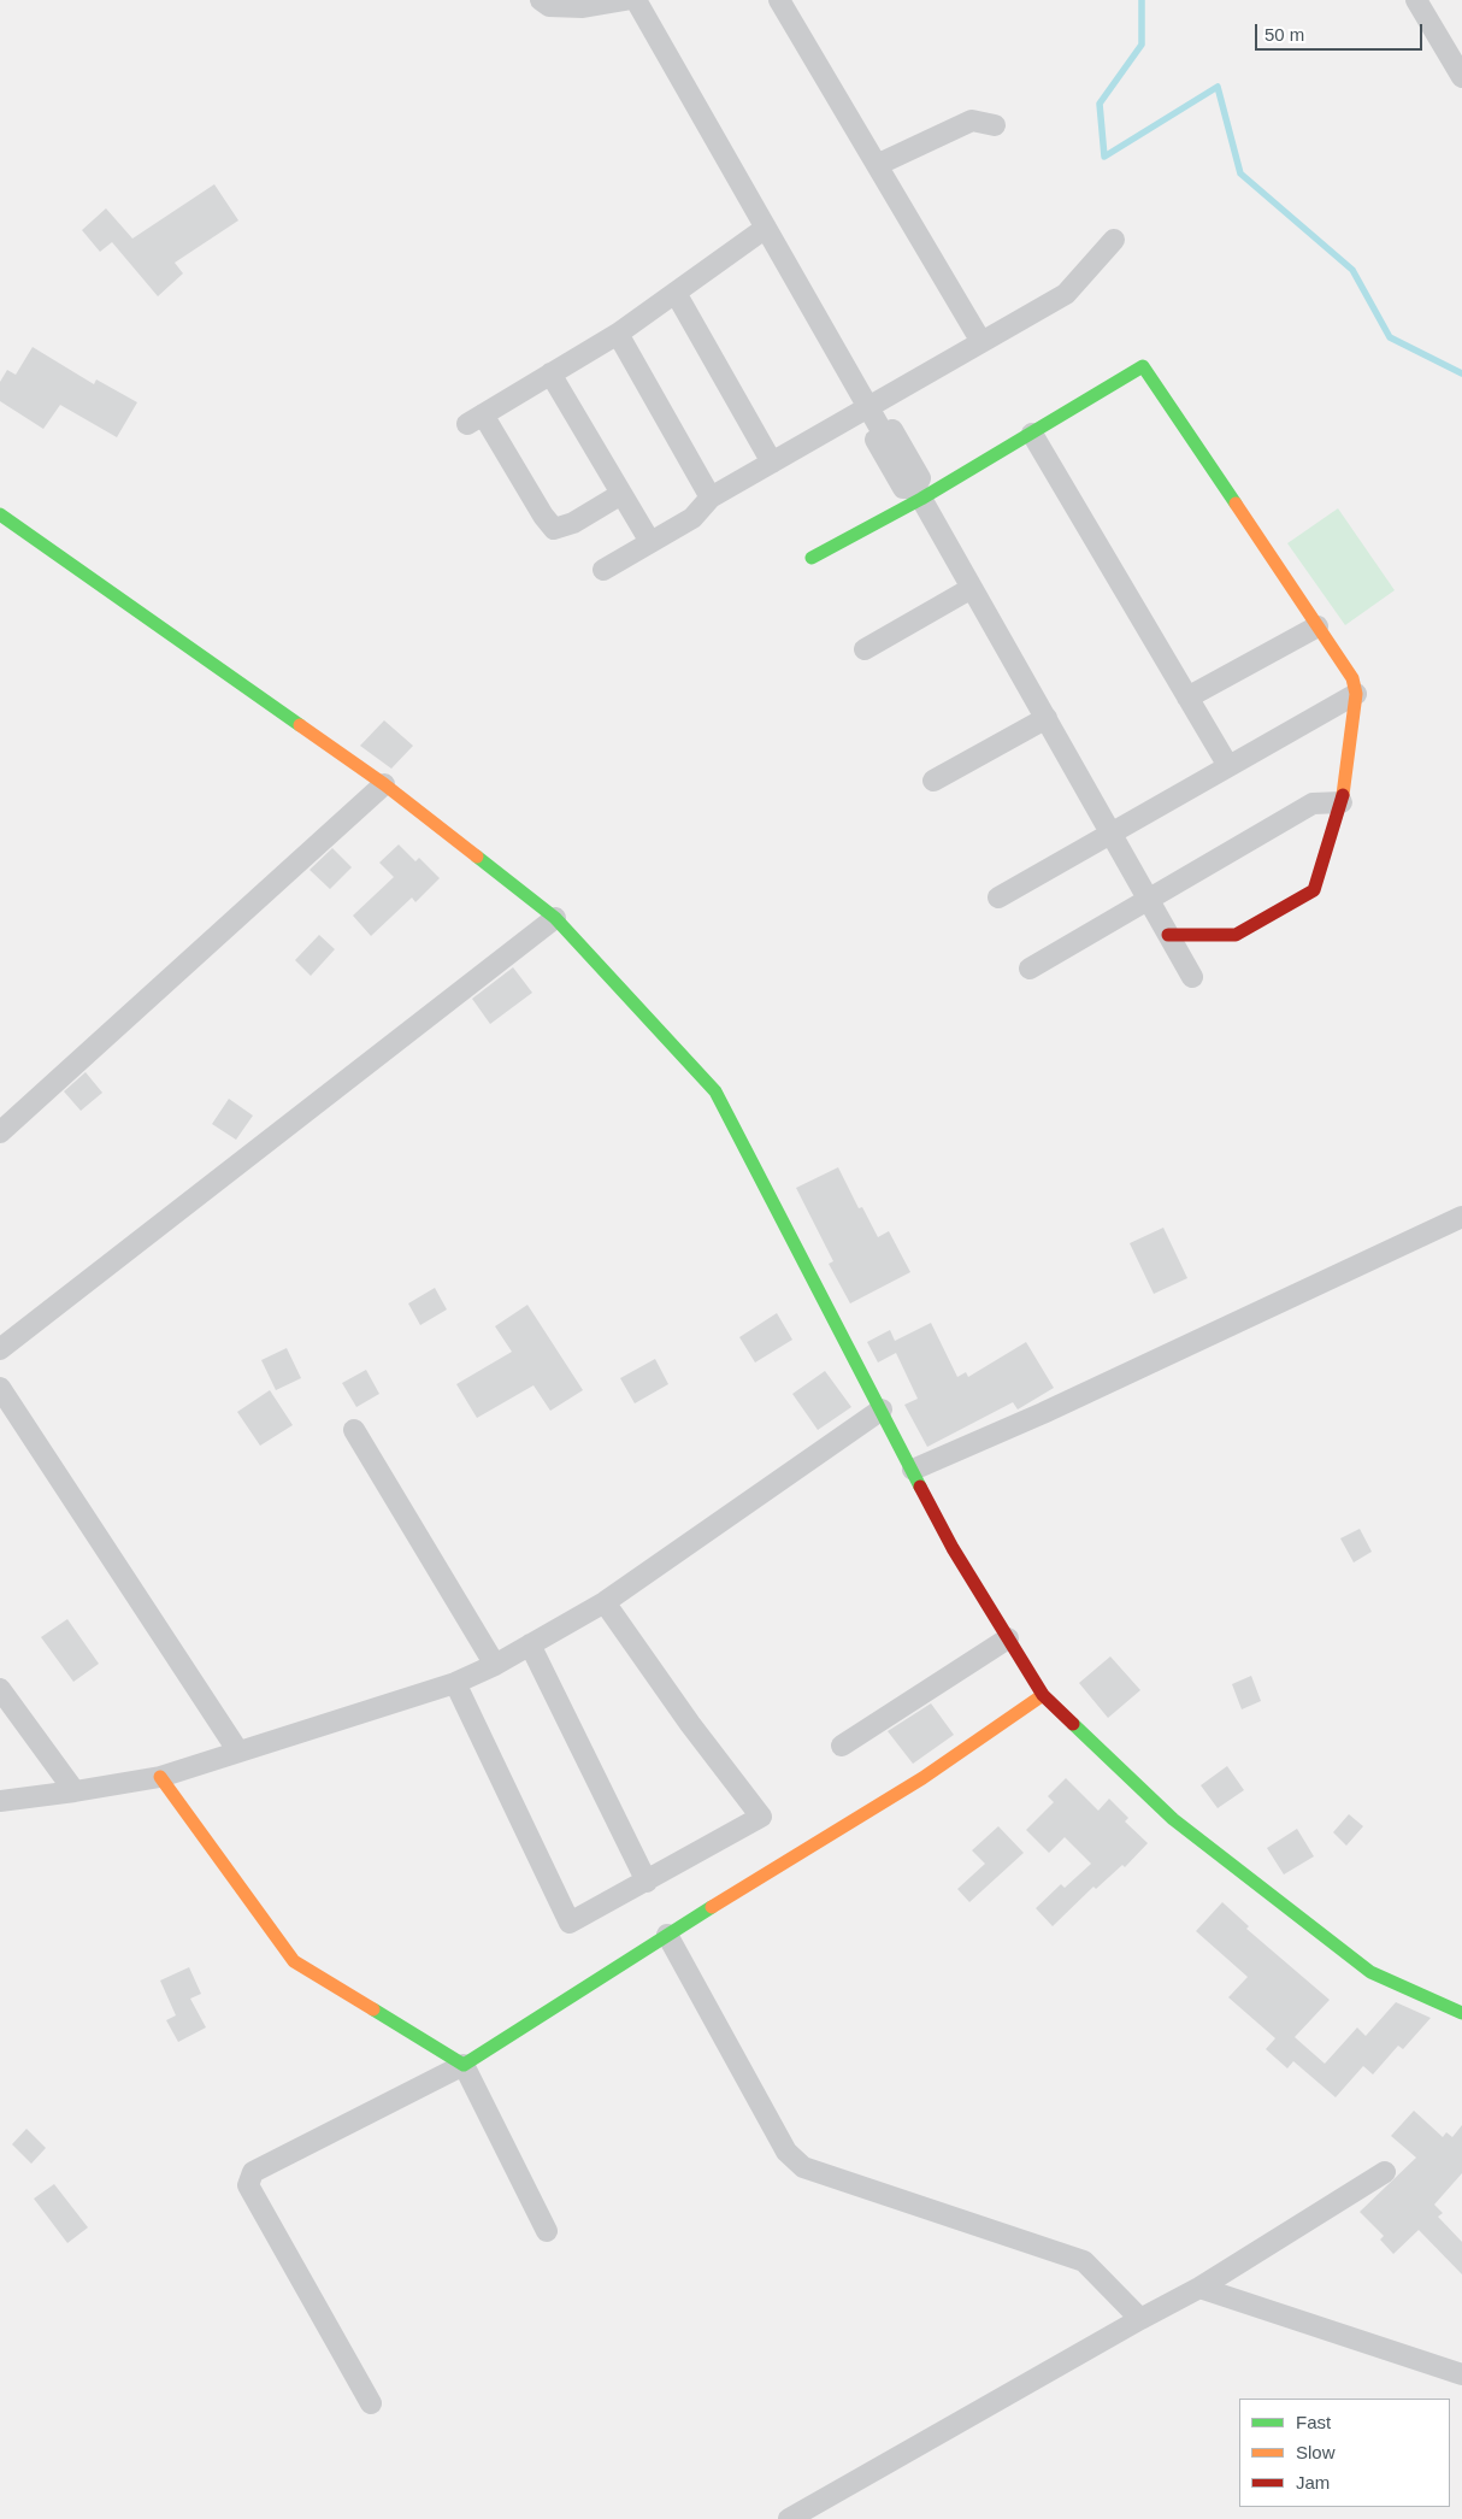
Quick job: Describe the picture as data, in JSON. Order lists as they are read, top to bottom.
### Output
{
  "legend": ["Fast", "Slow", "Jam"],
  "scale_bar": "50 m"
}
